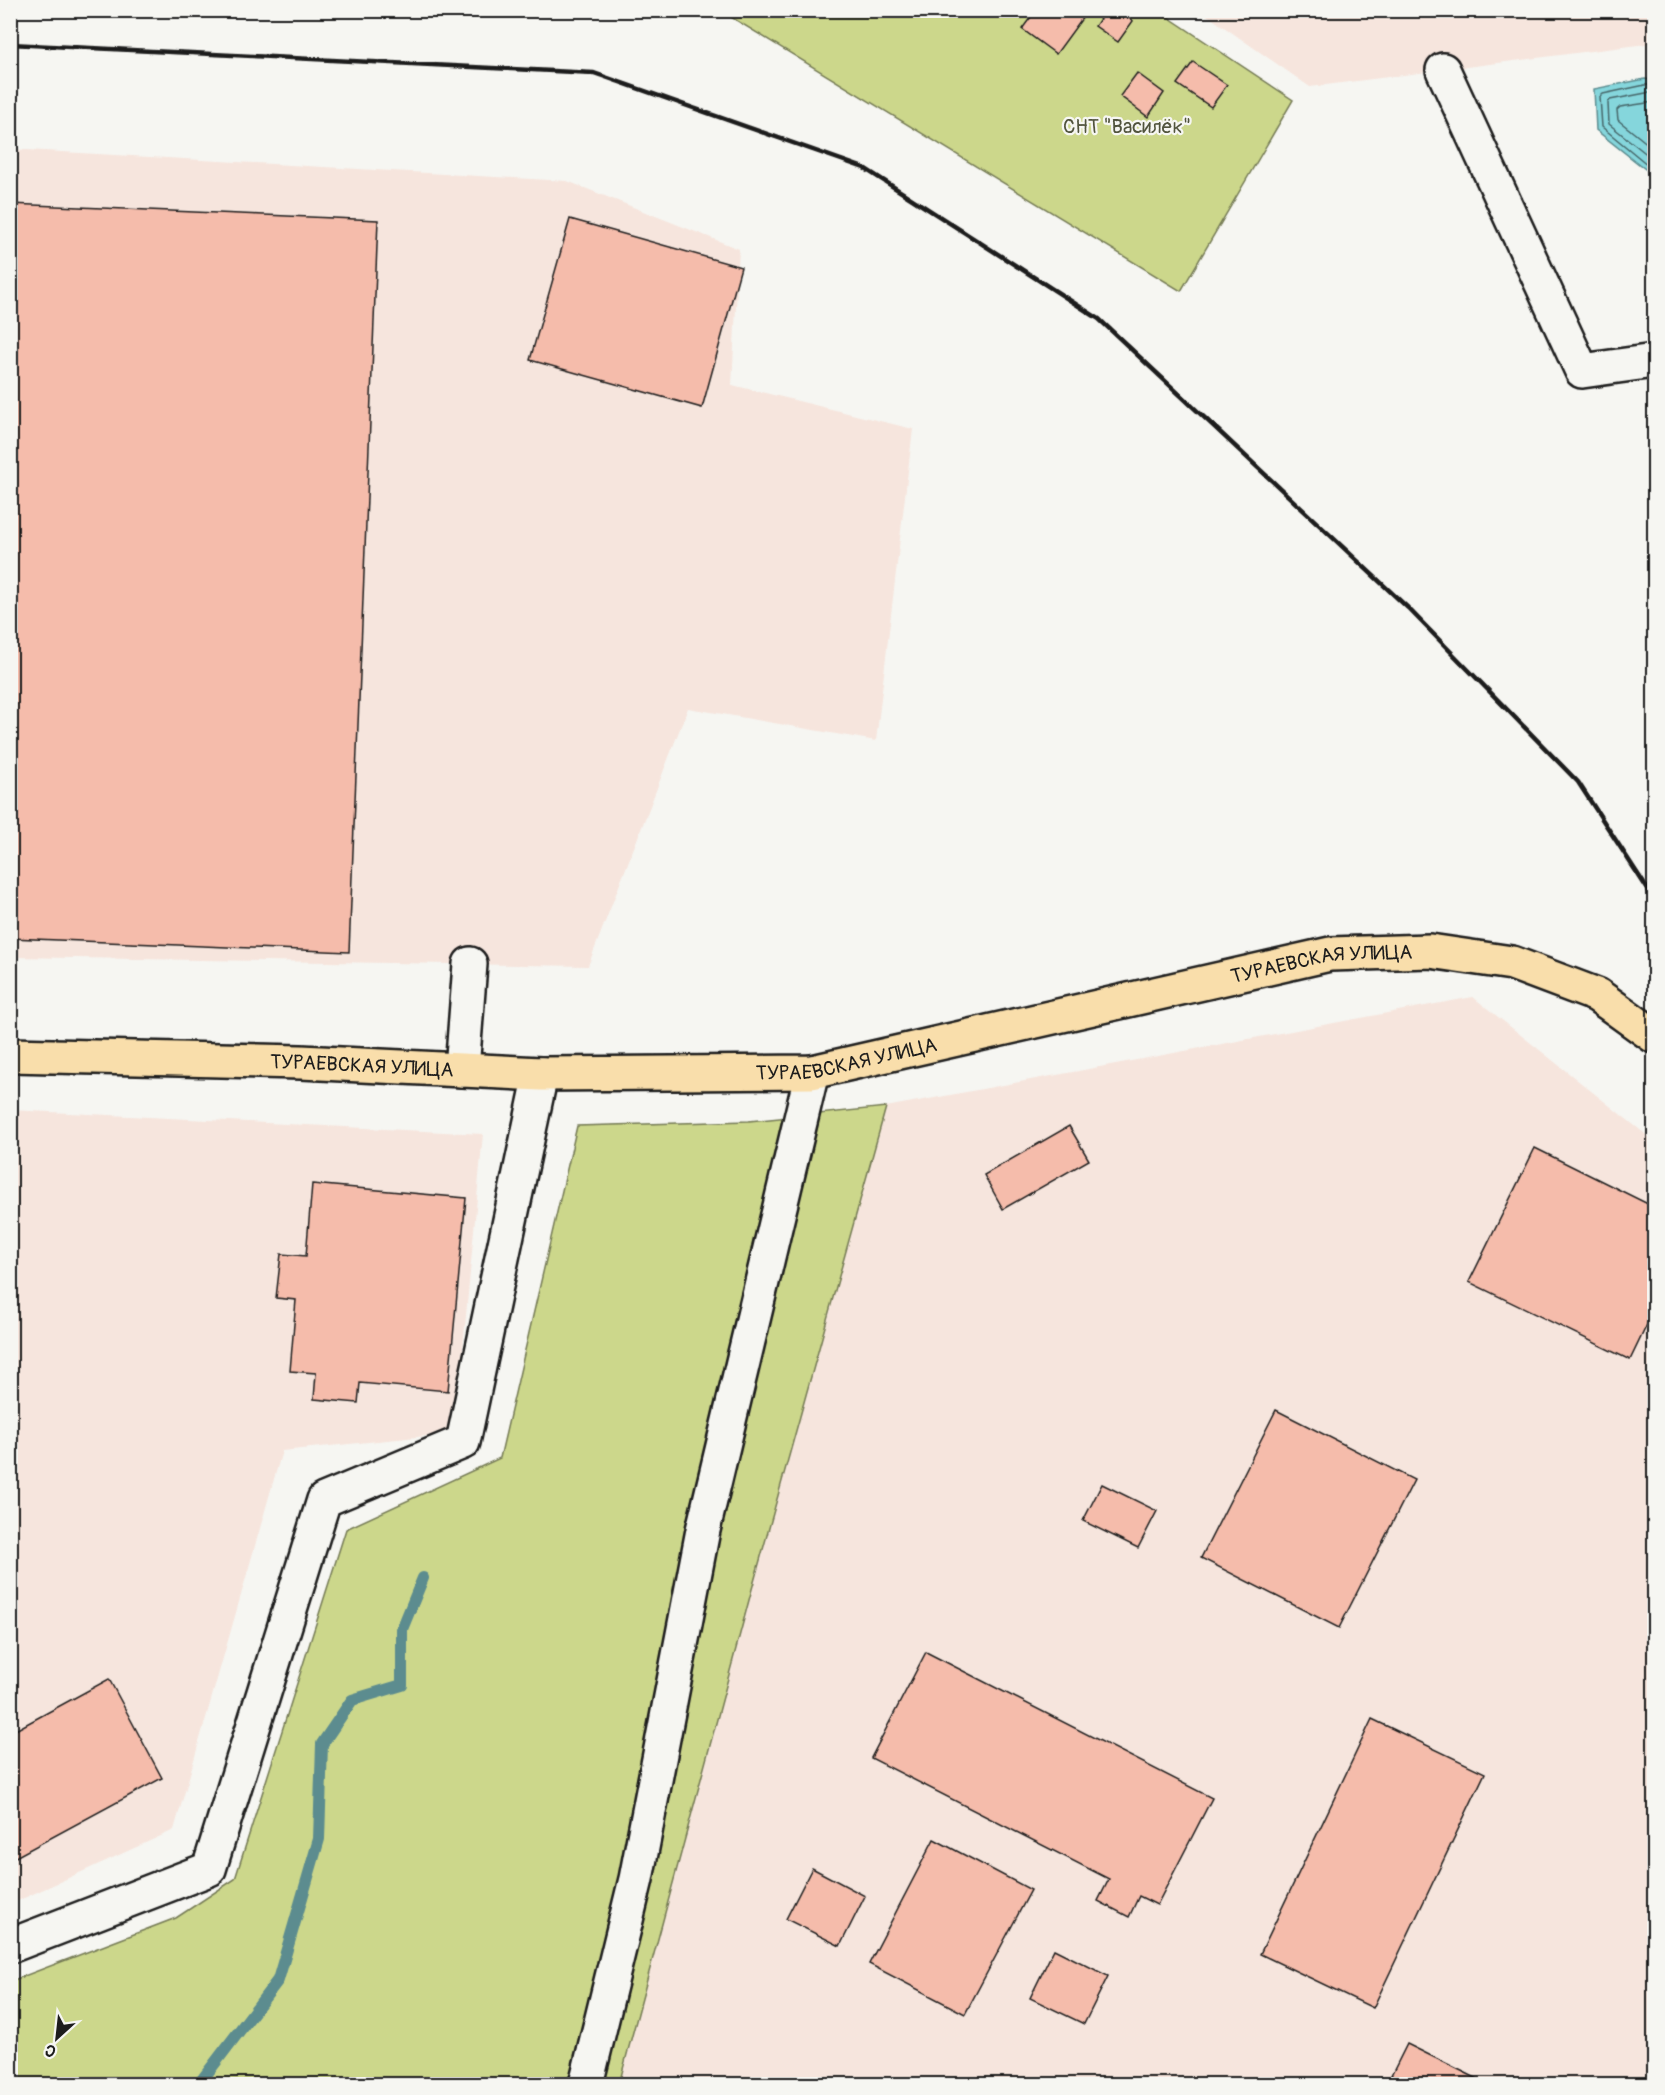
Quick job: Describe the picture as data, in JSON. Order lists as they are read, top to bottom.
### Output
{
  "streets": {
    "main road": ["ТУРАЕВСКАЯ УЛИЦА"]
  },
  "parks": ["СНТ \"Василёк\""],
  "north": "bottom left"
}
